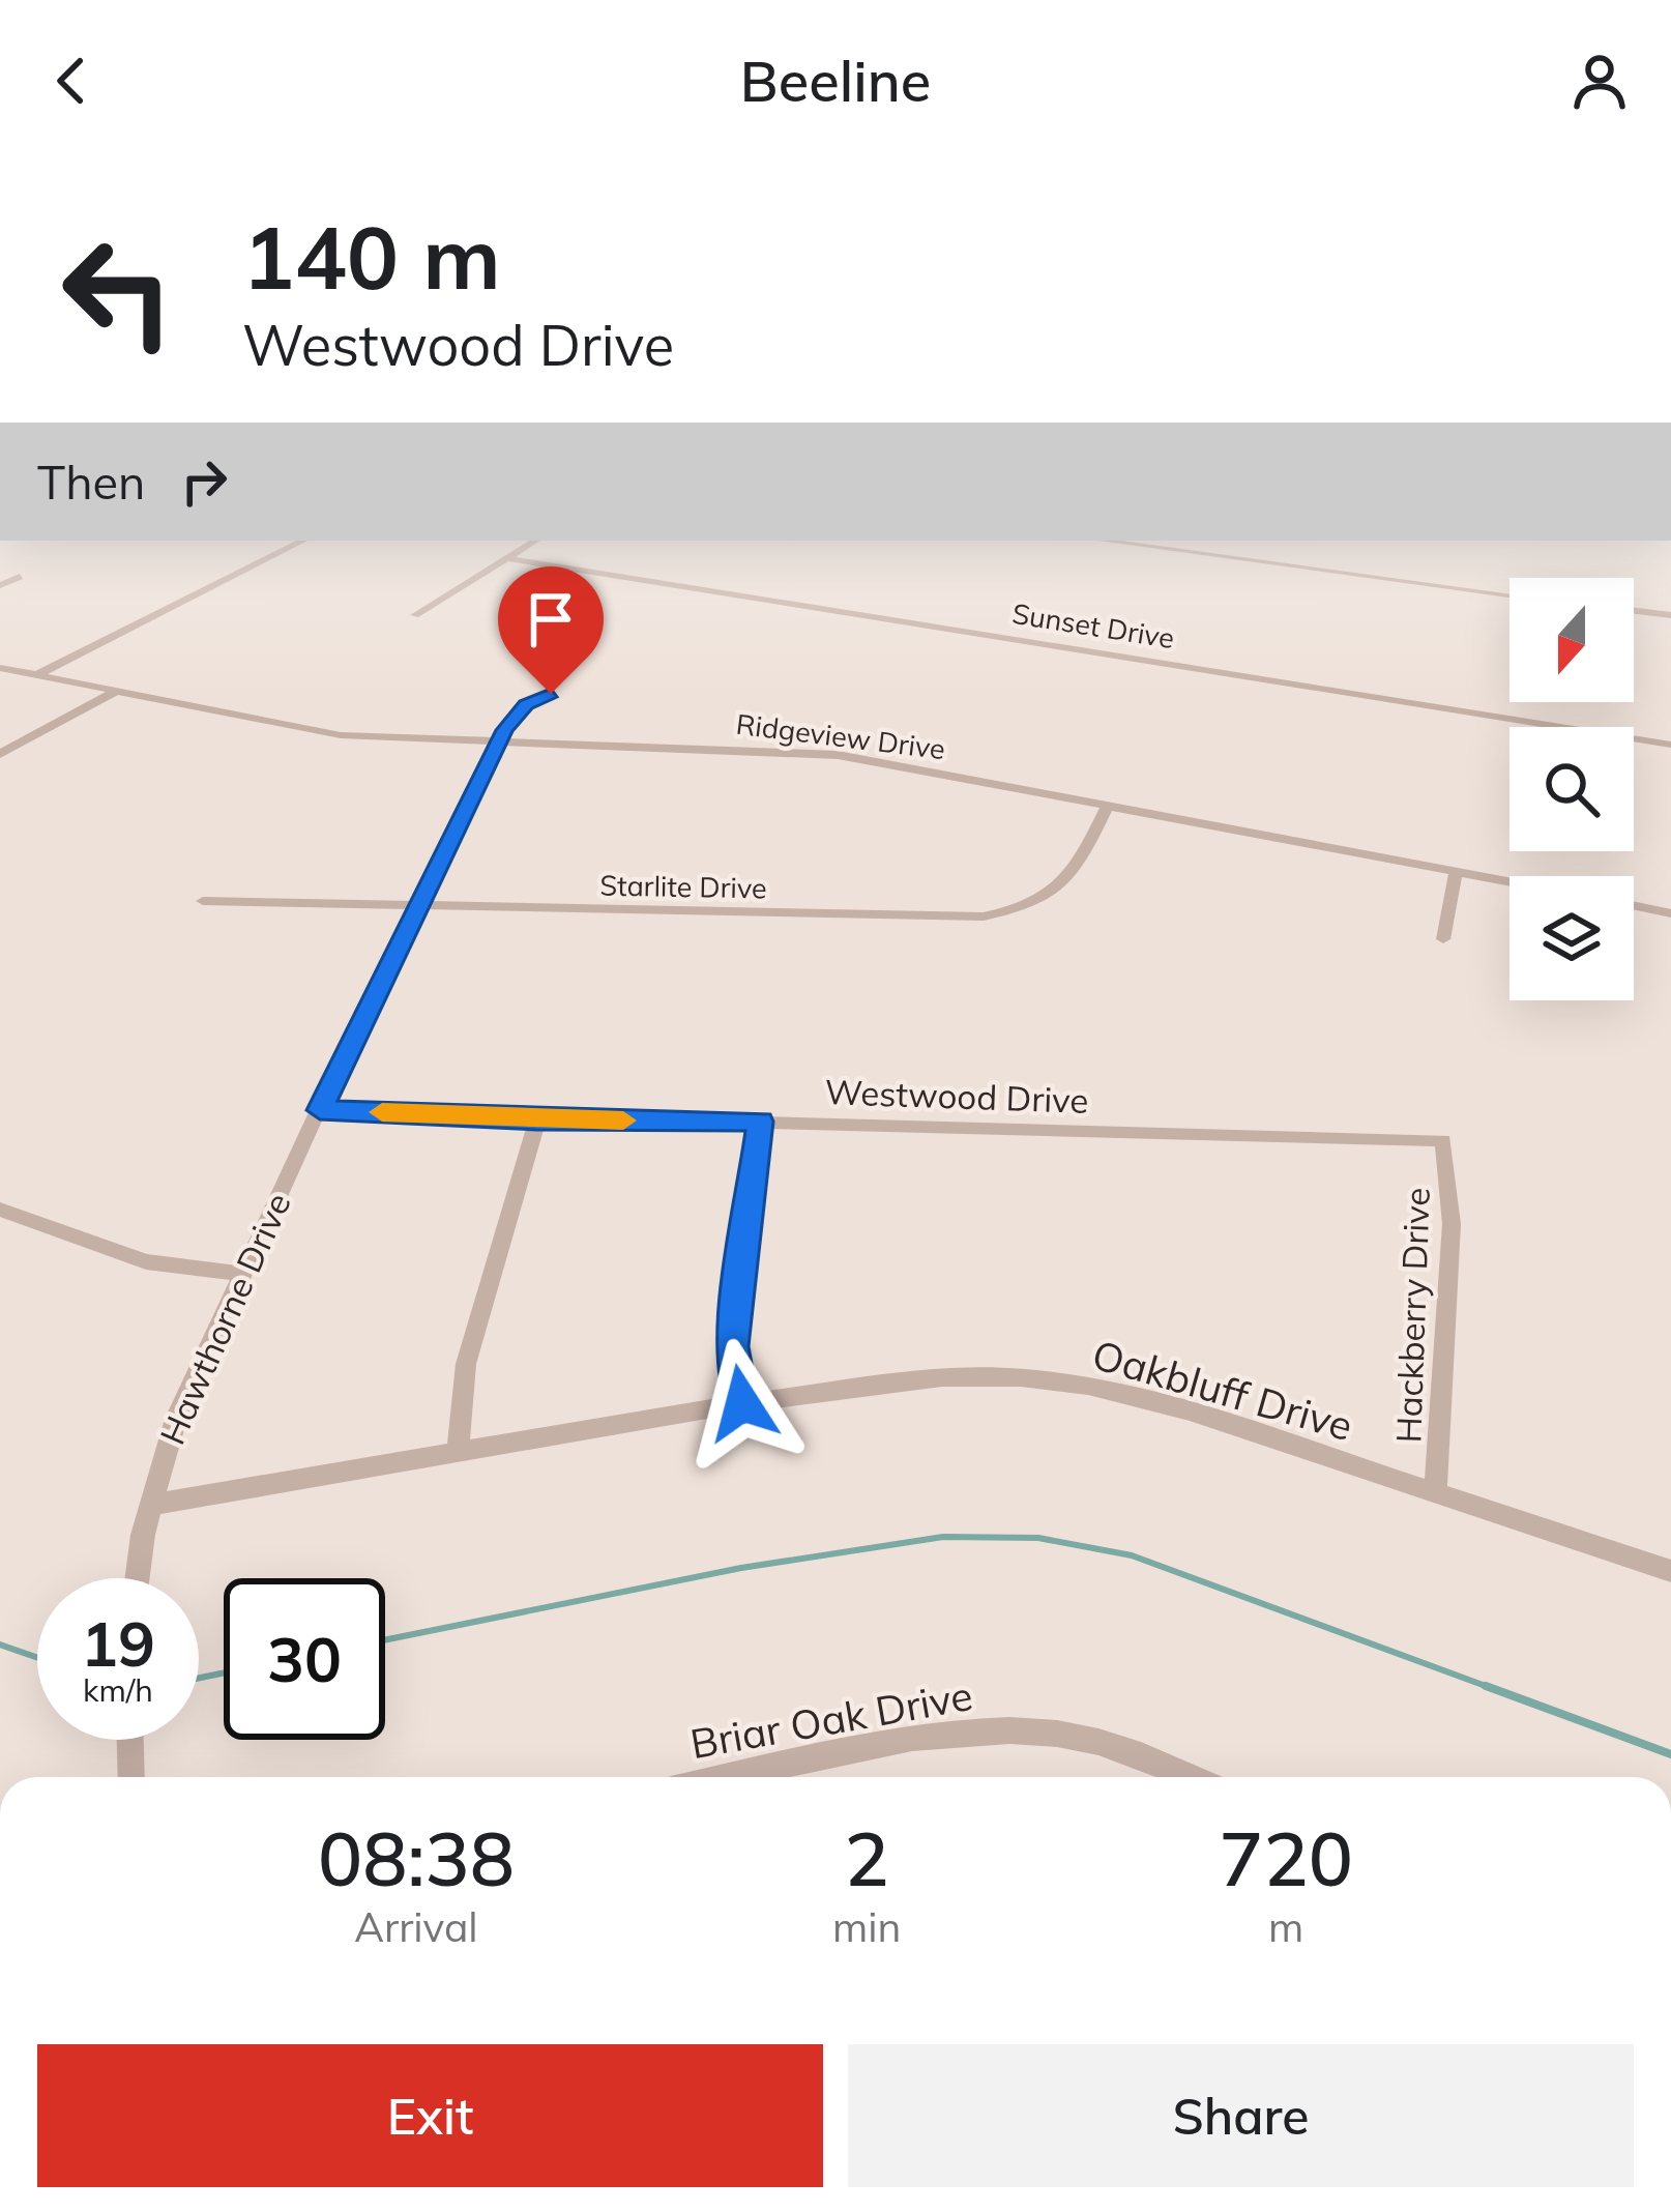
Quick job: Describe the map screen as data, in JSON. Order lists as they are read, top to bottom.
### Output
{
  "streets": {
    "street": [
      "Sunset Drive",
      "Ridgeview Drive",
      "Starlite Drive",
      "Westwood Drive",
      "Hackberry Drive",
      "Hawthorne Drive",
      "Oakbluff Drive",
      "Briar Oak Drive"
    ]
  },
  "crossings": [
    ["Ridgeview Drive", "Starlite Drive"],
    ["Ridgeview Drive", "Hawthorne Drive"],
    ["Starlite Drive", "Hawthorne Drive"],
    ["Westwood Drive", "Hackberry Drive"],
    ["Westwood Drive", "Hawthorne Drive"],
    ["Hackberry Drive", "Oakbluff Drive"],
    ["Hawthorne Drive", "Oakbluff Drive"]
  ],
  "north": "bottom",
  "page": {
    "header": "Beeline",
    "turn": ["140 m", "Westwood Drive"],
    "then": "Then",
    "speed": "19 km/h",
    "limit": "30",
    "eta": [
      "08:38",
      "Arrival",
      "2",
      "min",
      "720",
      "m"
    ],
    "buttons": ["Exit", "Share"]
  }
}
